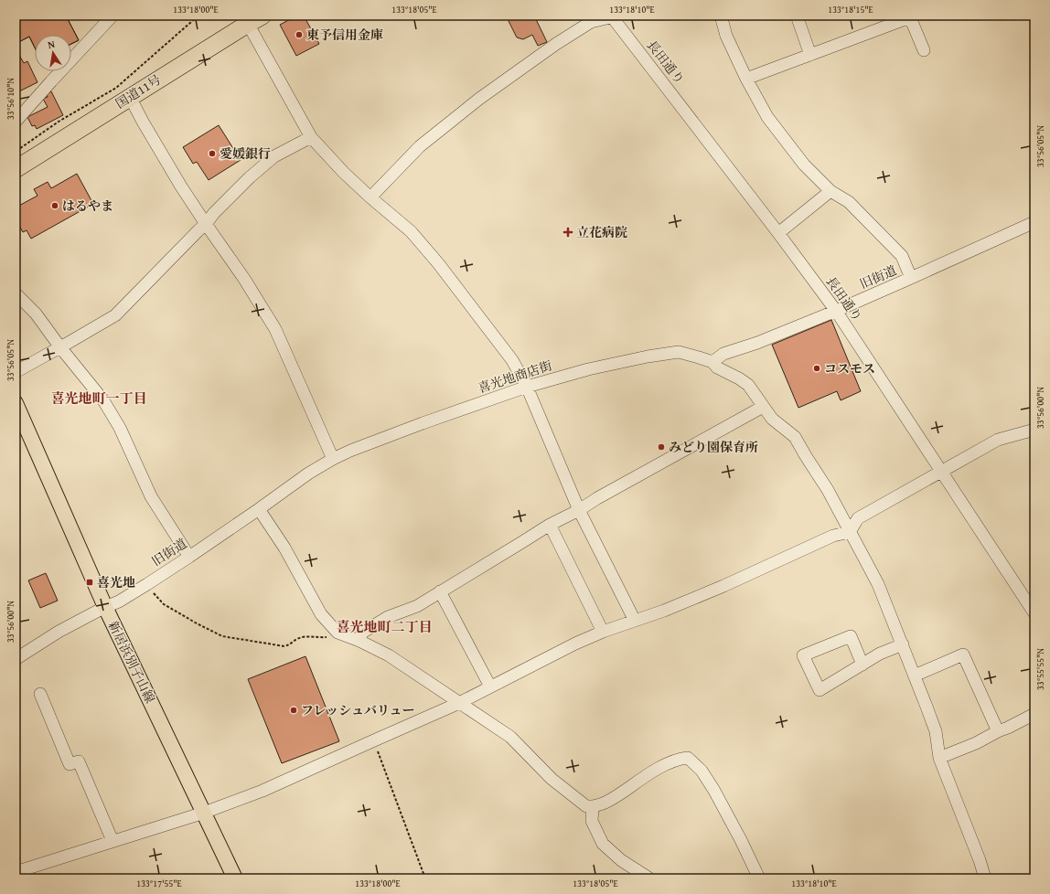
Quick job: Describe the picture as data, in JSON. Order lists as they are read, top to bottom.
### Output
{
  "streets": {
    "highway": ["国道11号"],
    "main road": ["新居浜別子山線"],
    "street": ["長田通り", "旧街道", "喜光地商店街"]
  },
  "crossings": [
    ["長田通り", "旧街道"],
    ["旧街道", "喜光地商店街"],
    ["旧街道", "新居浜別子山線"]
  ],
  "districts": ["喜光地町一丁目", "喜光地町二丁目"],
  "places": {
    "other": [
      "東予信用金庫",
      "愛媛銀行",
      "はるやま",
      "コスモス",
      "みどり園保育所",
      "フレッシュバリュー"
    ],
    "health": ["立花病院"],
    "transit": ["喜光地"]
  },
  "north": "top",
  "coordinates": [
    "133°18'00\"E",
    "133°18'05\"E",
    "133°18'10\"E",
    "133°18'15\"E",
    "33°56'10\"N",
    "33°56'05\"N",
    "33°56'00\"N",
    "33°55'55\"N",
    "133°17'55\"E"
  ]
}
